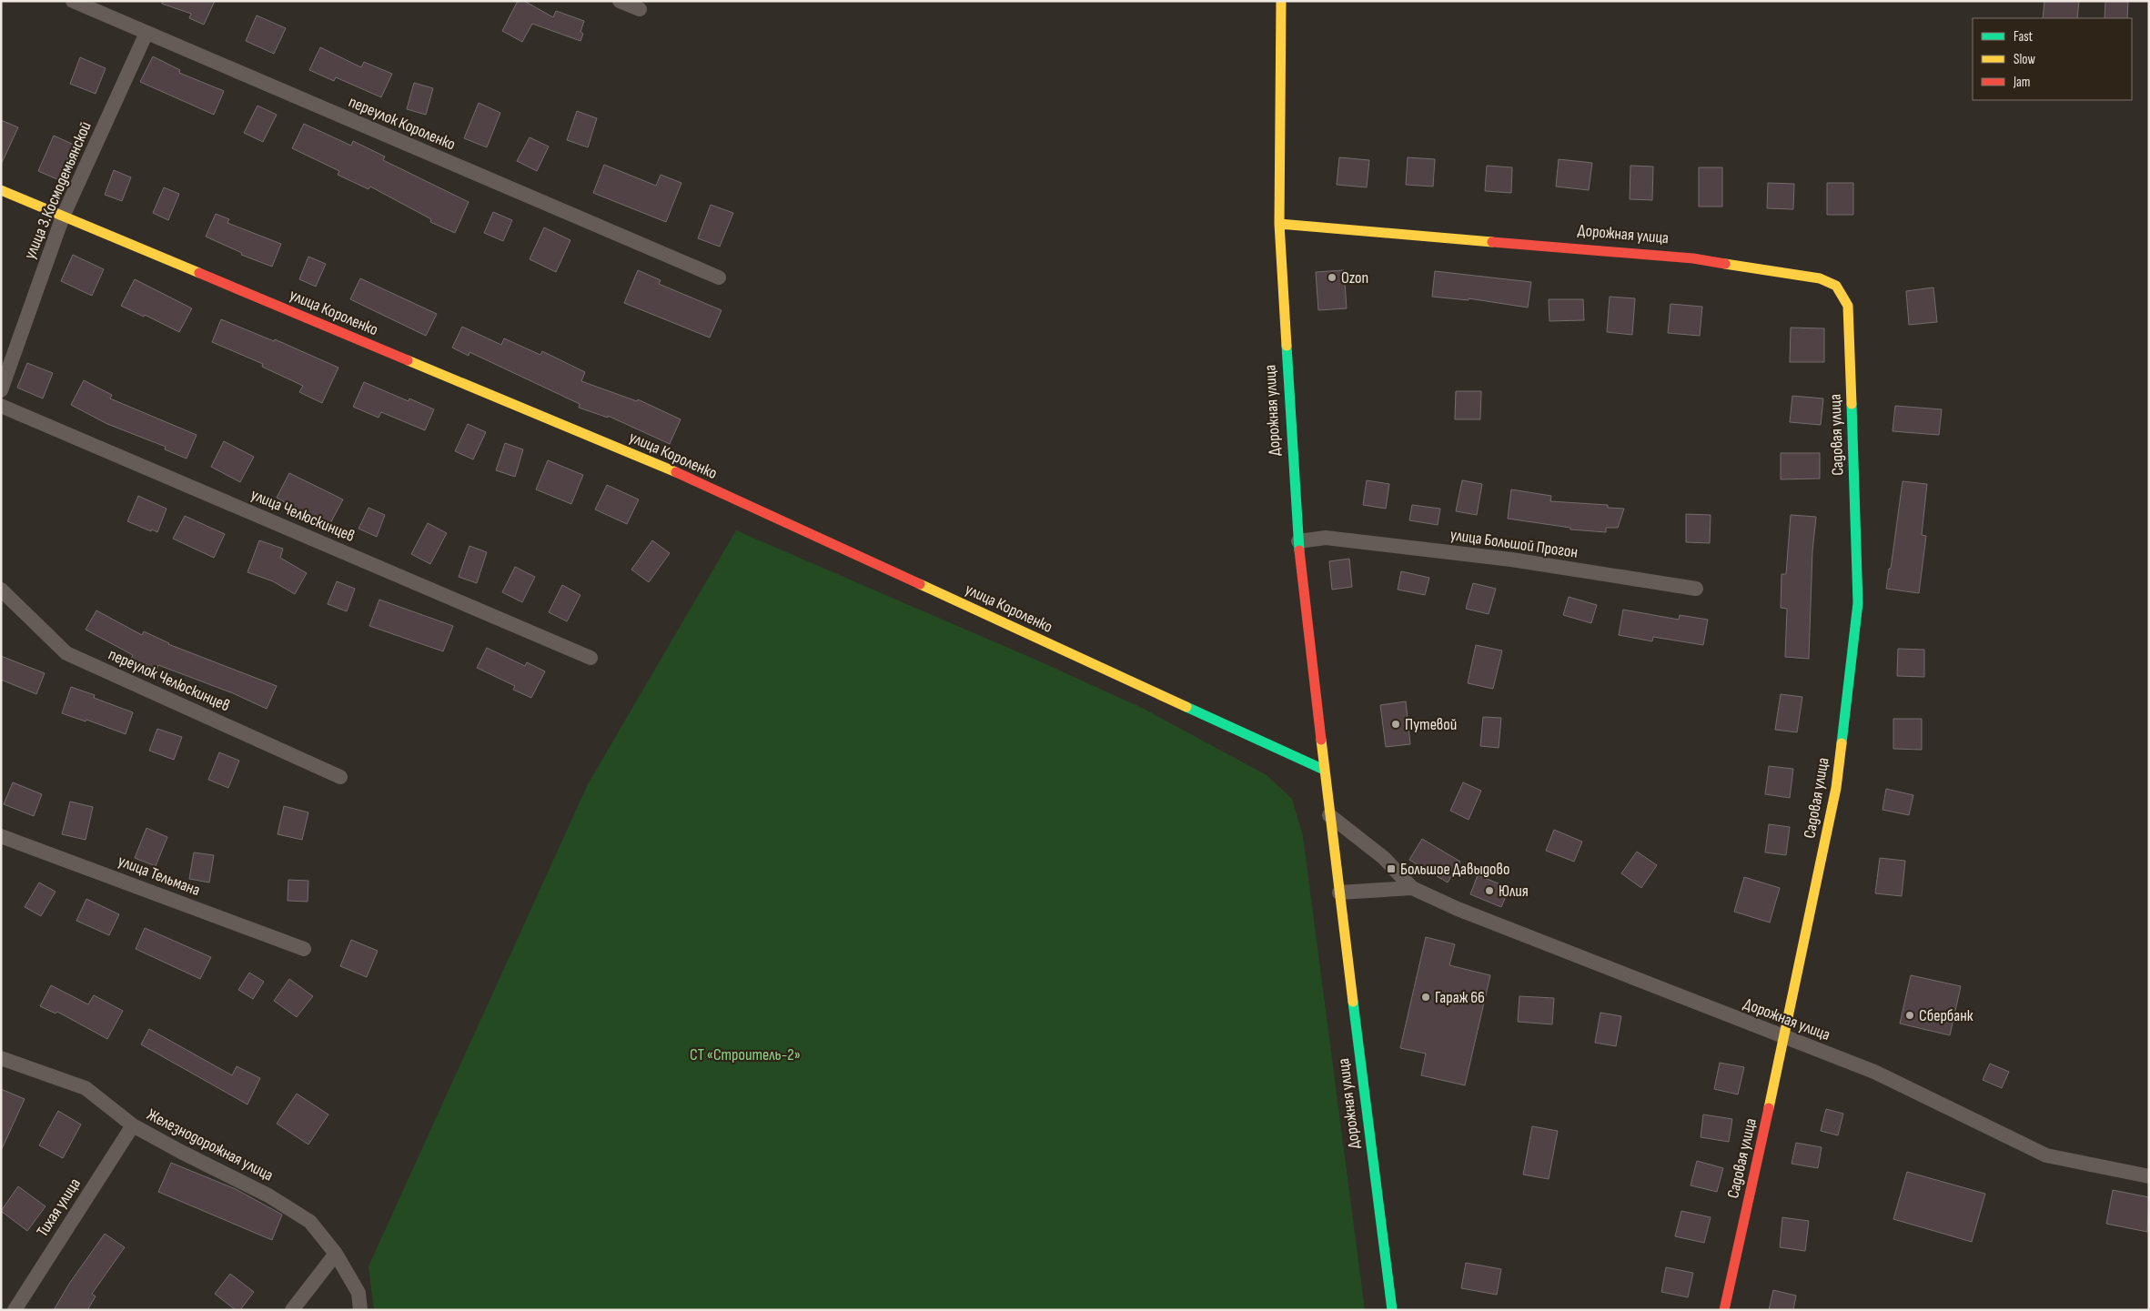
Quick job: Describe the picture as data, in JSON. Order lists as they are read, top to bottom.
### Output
{
  "streets": {
    "street": [
      "переулок Короленко",
      "улица З.Космодемьянской",
      "Дорожная улица",
      "улица Короленко",
      "Садовая улица",
      "улица Челюскинцев",
      "улица Большой Прогон",
      "переулок Челюскинцев",
      "улица Тельмана",
      "Железнодорожная улица",
      "Тихая улица"
    ]
  },
  "crossings": [
    ["переулок Короленко", "улица З.Космодемьянской"],
    ["улица З.Космодемьянской", "улица Короленко"],
    ["Дорожная улица", "улица Короленко"],
    ["Дорожная улица", "Садовая улица"],
    ["Дорожная улица", "улица Большой Прогон"],
    ["Железнодорожная улица", "Тихая улица"]
  ],
  "parks": ["СТ «Строитель-2»"],
  "places": {
    "other": [
      "Ozon",
      "Путевой",
      "Юлия",
      "Гараж 66",
      "Сбербанк"
    ],
    "transit": ["Большое Давыдово"]
  },
  "legend": ["Fast", "Slow", "Jam"]
}
